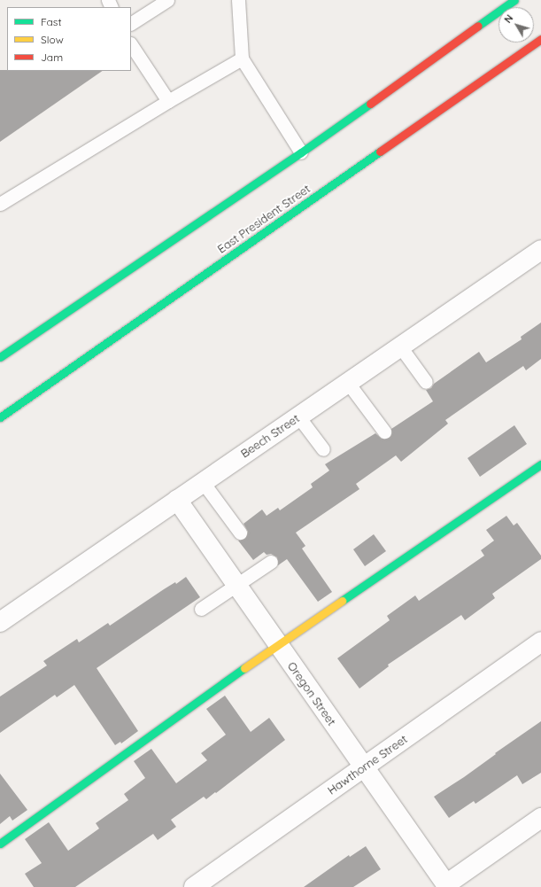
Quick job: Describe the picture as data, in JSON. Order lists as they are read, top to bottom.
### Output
{
  "streets": {
    "main road": ["East President Street"],
    "street": ["Beech Street", "Oregon Street", "Hawthorne Street"]
  },
  "crossings": [
    ["Beech Street", "Oregon Street"],
    ["Oregon Street", "Hawthorne Street"]
  ],
  "legend": ["Fast", "Slow", "Jam"],
  "north": "top left"
}
